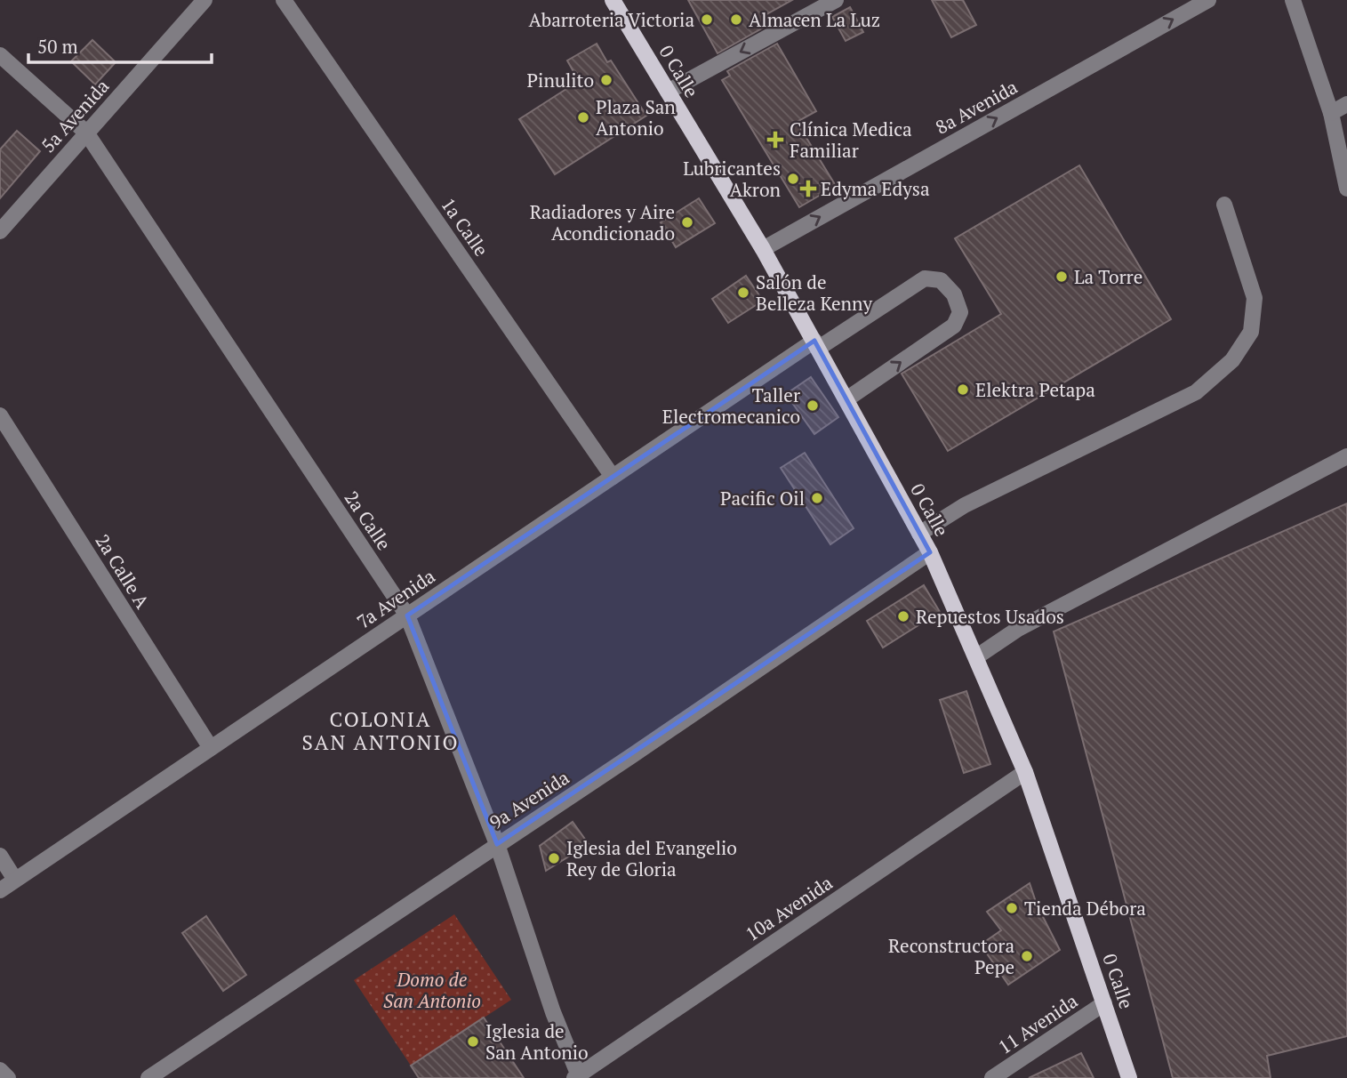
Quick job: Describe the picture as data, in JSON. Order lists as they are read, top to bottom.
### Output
{
  "streets": {
    "main road": ["0 Calle"],
    "street": [
      "8a Avenida",
      "5a Avenida",
      "1a Calle",
      "2a Calle",
      "2a Calle A",
      "7a Avenida",
      "9a Avenida",
      "10a Avenida",
      "11 Avenida"
    ]
  },
  "crossings": [
    ["0 Calle", "8a Avenida"],
    ["0 Calle", "7a Avenida"],
    ["0 Calle", "9a Avenida"],
    ["0 Calle", "10a Avenida"],
    ["0 Calle", "11 Avenida"],
    ["5a Avenida", "2a Calle"],
    ["1a Calle", "7a Avenida"],
    ["2a Calle", "7a Avenida"],
    ["2a Calle", "9a Avenida"],
    ["2a Calle", "10a Avenida"],
    ["2a Calle A", "7a Avenida"]
  ],
  "one_way": ["8a Avenida"],
  "districts": ["COLONIA SAN ANTONIO"],
  "parks": ["Domo de San Antonio"],
  "places": {
    "other": [
      "Abarroteria Victoria",
      "Almacen La Luz",
      "Pinulito",
      "Plaza San Antonio",
      "Lubricantes Akron",
      "Radiadores y Aire Acondicionado",
      "La Torre",
      "Salón de Belleza Kenny",
      "Elektra Petapa",
      "Taller Electromecanico",
      "Pacific Oil",
      "Repuestos Usados",
      "Iglesia del Evangelio Rey de Gloria",
      "Tienda Débora",
      "Reconstructora Pepe",
      "Iglesia de San Antonio"
    ],
    "health": ["Clínica Medica Familiar", "Edyma Edysa"]
  },
  "scale_bar": "50 m"
}
